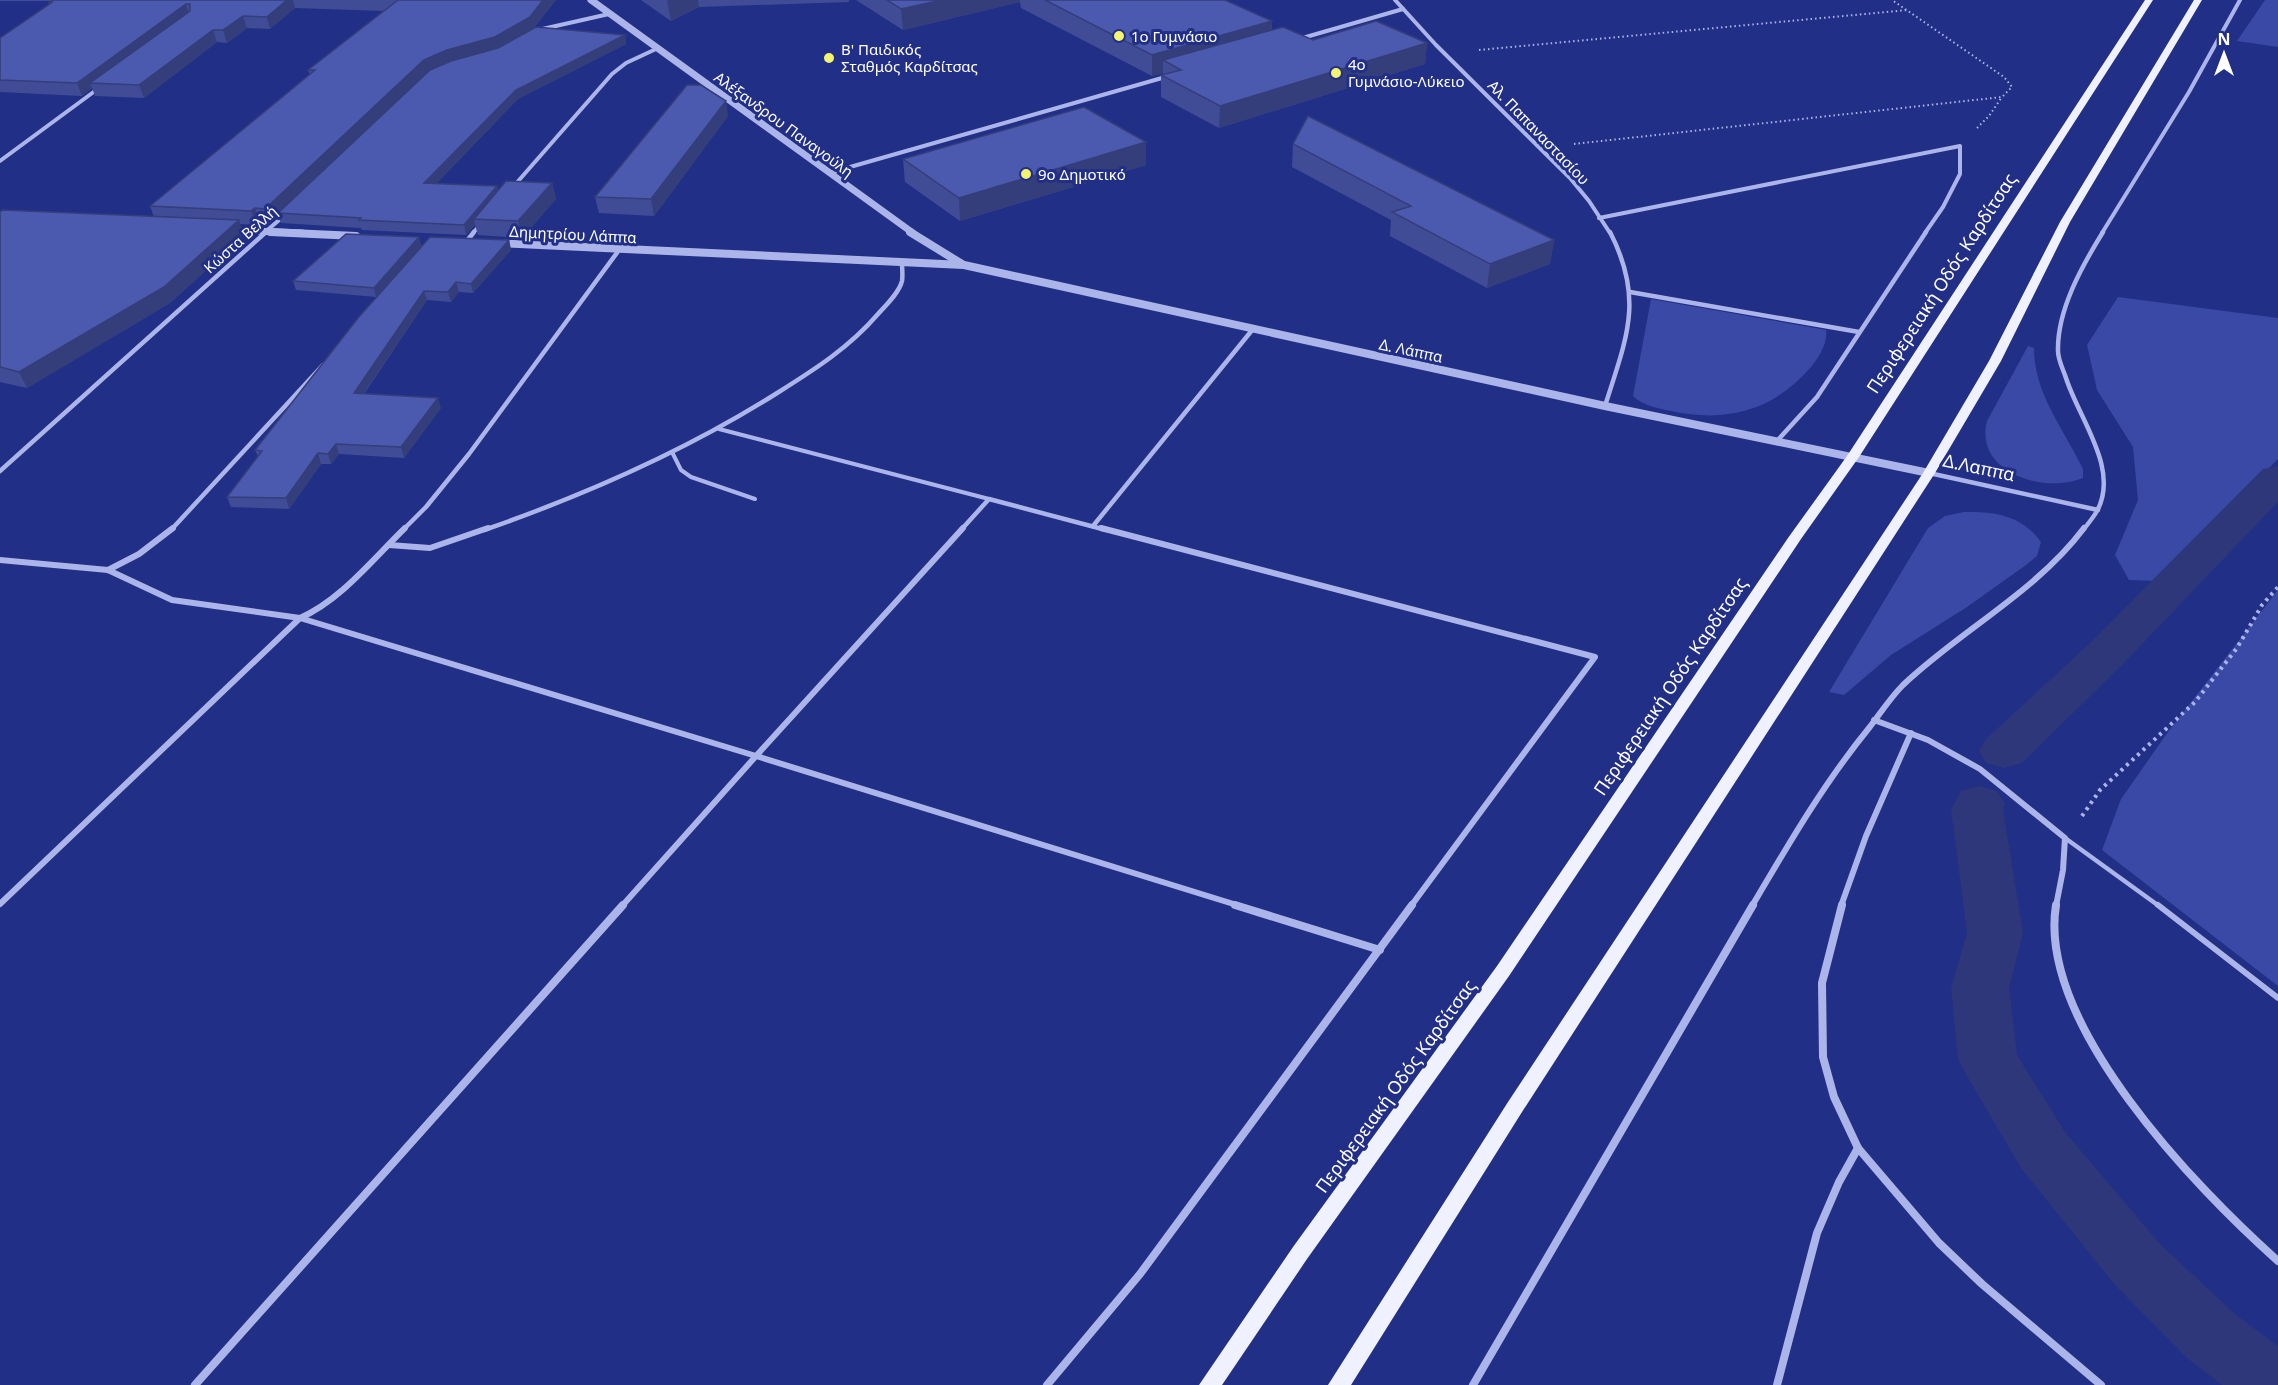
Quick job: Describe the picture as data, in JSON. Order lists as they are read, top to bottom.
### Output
{
  "streets": {
    "main road": ["Περιφερειακή Οδός Καρδίτσας"],
    "street": [
      "Αλέξανδρου Παναγούλη",
      "Αλ. Παπαναστασίου",
      "Δημητρίου Λάππα",
      "Κώστα Βελλή",
      "Δ. Λάππα",
      "Δ.Λαππα"
    ]
  },
  "crossings": [
    ["Αλέξανδρου Παναγούλη", "Δημητρίου Λάππα"],
    ["Αλέξανδρου Παναγούλη", "Δ. Λάππα"],
    ["Αλ. Παπαναστασίου", "Δ. Λάππα"],
    ["Δημητρίου Λάππα", "Δ. Λάππα"],
    ["Περιφερειακή Οδός Καρδίτσας", "Δ. Λάππα"],
    ["Περιφερειακή Οδός Καρδίτσας", "Δ.Λαππα"],
    ["Δ. Λάππα", "Δ.Λαππα"]
  ],
  "places": [
    "1ο Γυμνάσιο",
    "Β' Παιδικός Σταθμός Καρδίτσας",
    "4ο Γυμνάσιο-Λύκειο",
    "9ο Δημοτικό"
  ],
  "north": "top"
}
